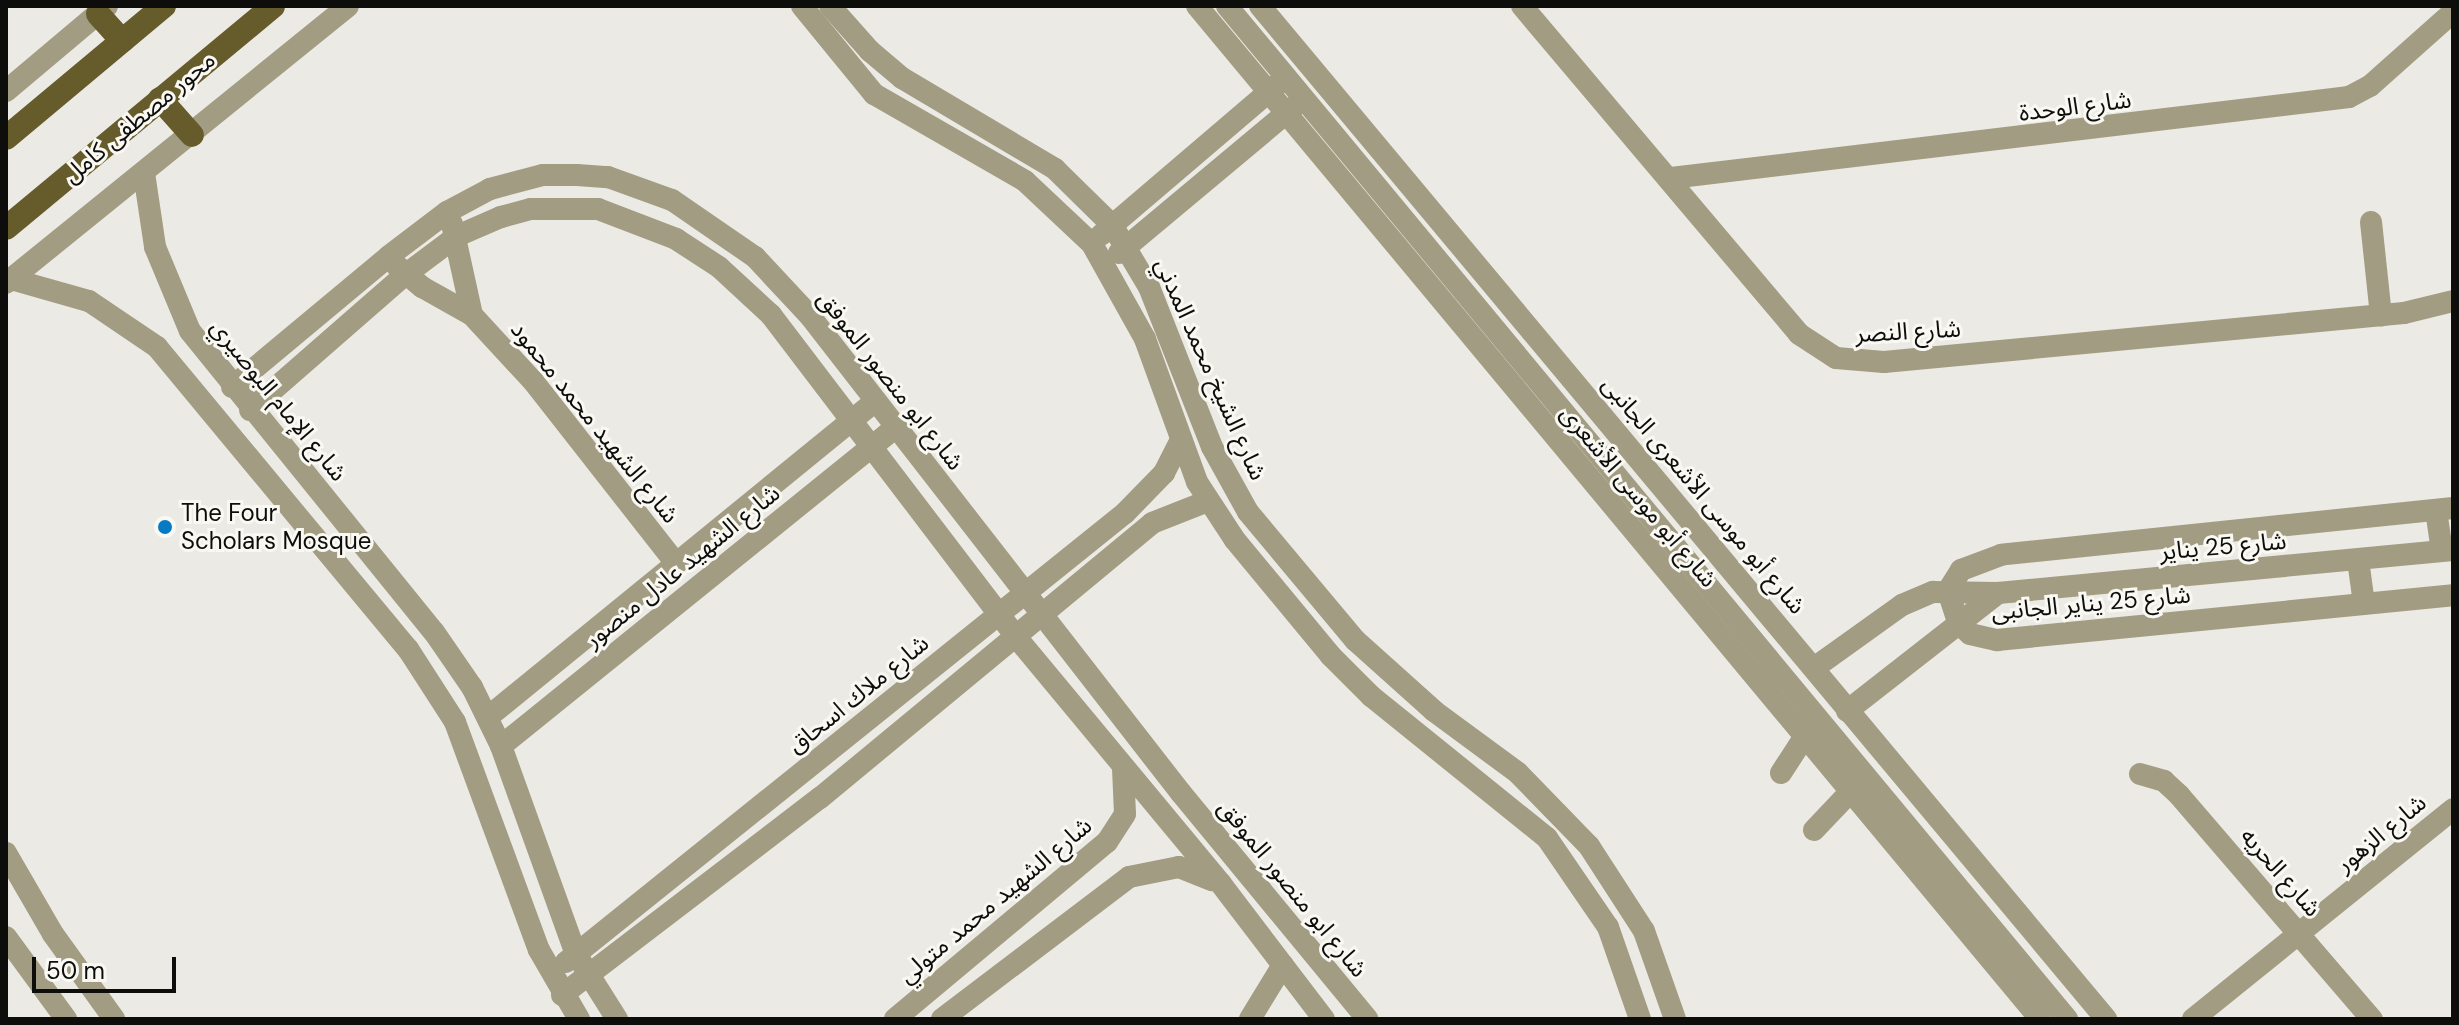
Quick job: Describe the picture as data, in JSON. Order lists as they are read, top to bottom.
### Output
{
  "streets": {
    "main road": ["محور مصطفى كامل"],
    "street": [
      "شارع الوحدة",
      "شارع النصر",
      "شارع الشيخ محمد المدني",
      "شارع ابو منصور الموفق",
      "شارع الإمام البوصيري",
      "شارع الشهيد محمد محمود",
      "شارع أبو موسى الأشعرى الجانبى",
      "شارع أبو موسى الأشعرى",
      "شارع 25 يناير",
      "شارع الشهيد عادل منصور",
      "شارع 25 يناير الجانبى",
      "شارع ملاك اسحاق",
      "شارع الزهور",
      "شارع الحريه",
      "شارع الشهيد محمد متولي"
    ]
  },
  "crossings": [
    ["شارع الوحدة", "شارع النصر"],
    ["شارع الشيخ محمد المدني", "شارع ملاك اسحاق"],
    ["شارع ابو منصور الموفق", "شارع الإمام البوصيري"],
    ["شارع ابو منصور الموفق", "شارع الشهيد محمد محمود"],
    ["شارع ابو منصور الموفق", "شارع الشهيد عادل منصور"],
    ["شارع ابو منصور الموفق", "شارع ملاك اسحاق"],
    ["شارع الإمام البوصيري", "شارع الشهيد عادل منصور"],
    ["شارع الإمام البوصيري", "شارع ملاك اسحاق"],
    ["شارع الشهيد محمد محمود", "شارع الشهيد عادل منصور"],
    ["شارع أبو موسى الأشعرى الجانبى", "شارع 25 يناير"],
    ["شارع 25 يناير", "شارع 25 يناير الجانبى"],
    ["شارع الزهور", "شارع الحريه"]
  ],
  "places": ["The Four Scholars Mosque"],
  "scale_bar": "50 m"
}
